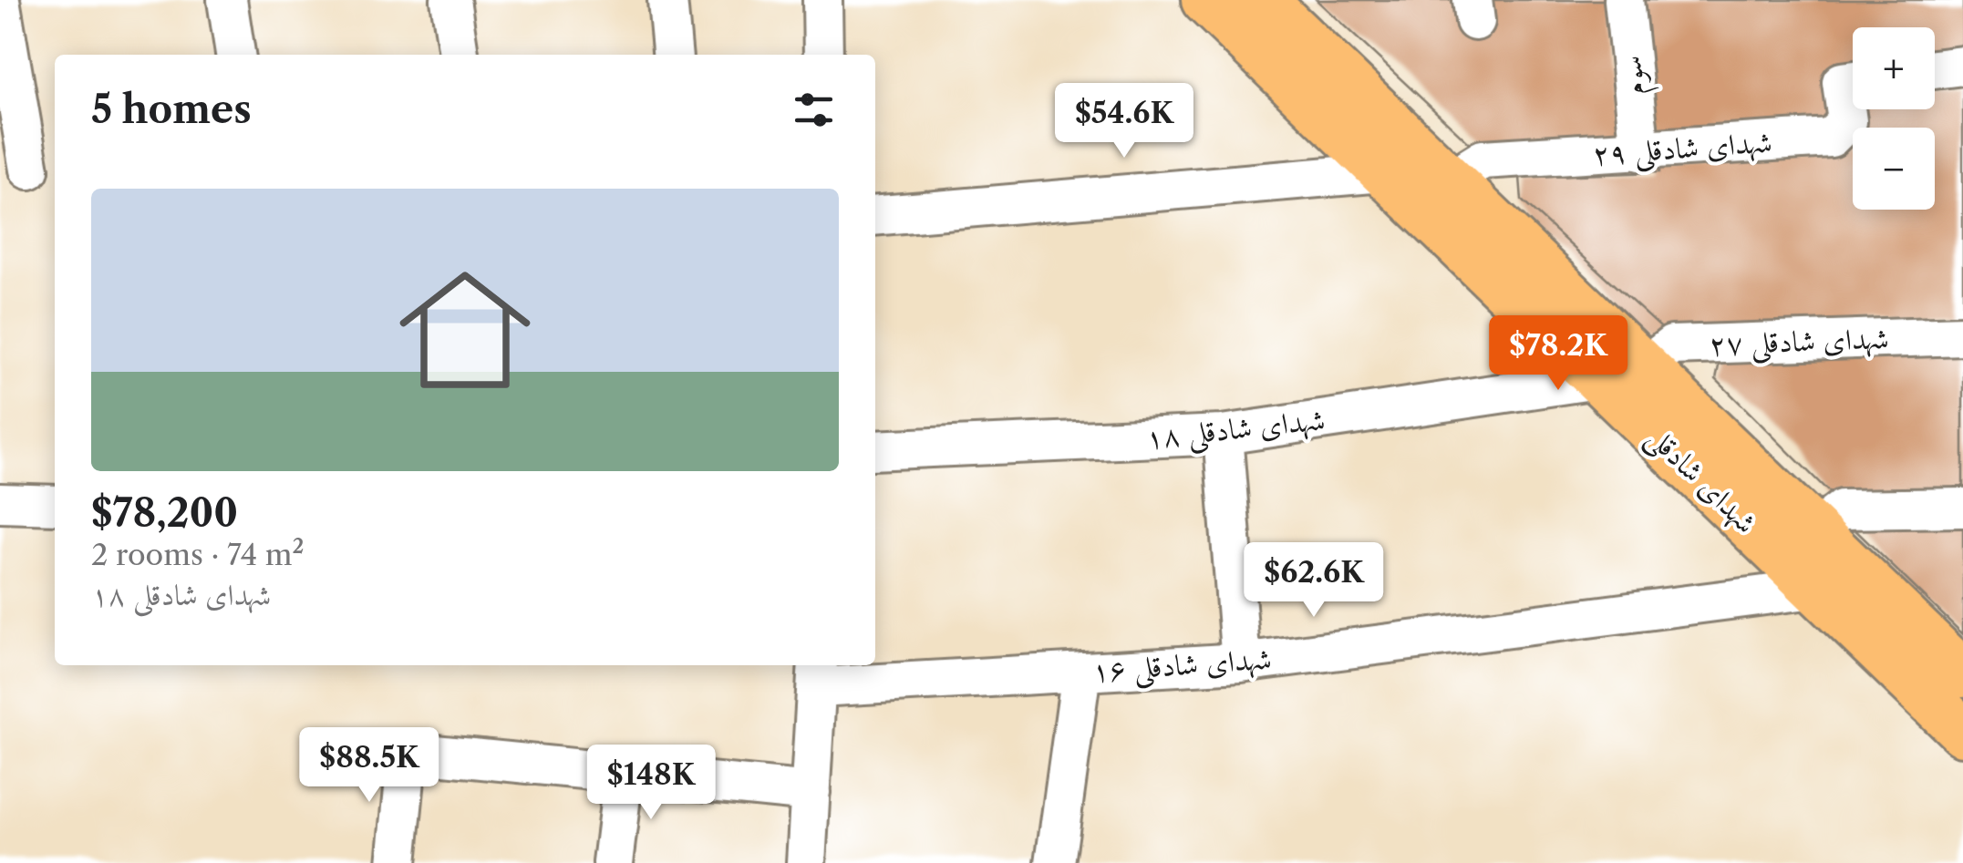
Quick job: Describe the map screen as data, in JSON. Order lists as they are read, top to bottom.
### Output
{
  "streets": {
    "main road": ["شهدای شادقلی"],
    "street": [
      "سوم",
      "شهدای شادقلی ۲۹",
      "شهدای شادقلی ۲۷",
      "شهدای شادقلی ۱۸",
      "شهدای شادقلی ۱۶"
    ]
  },
  "crossings": [
    ["سوم", "شهدای شادقلی ۲۹"],
    ["شهدای شادقلی ۲۹", "شهدای شادقلی"],
    ["شهدای شادقلی ۲۷", "شهدای شادقلی ۱۸"],
    ["شهدای شادقلی ۲۷", "شهدای شادقلی"],
    ["شهدای شادقلی ۱۸", "شهدای شادقلی"],
    ["شهدای شادقلی", "شهدای شادقلی ۱۶"]
  ],
  "page": {
    "map_buttons": ["+", "−"],
    "heading": "5 homes",
    "price": [
      "$54.6K",
      "$78.2K",
      "$62.6K",
      "$88.5K",
      "$148K"
    ],
    "list": [
      {
        "name": "$78,200",
        "note": "2 rooms · 74 m² · شهدای شادقلی ۱۸"
      }
    ]
  }
}
